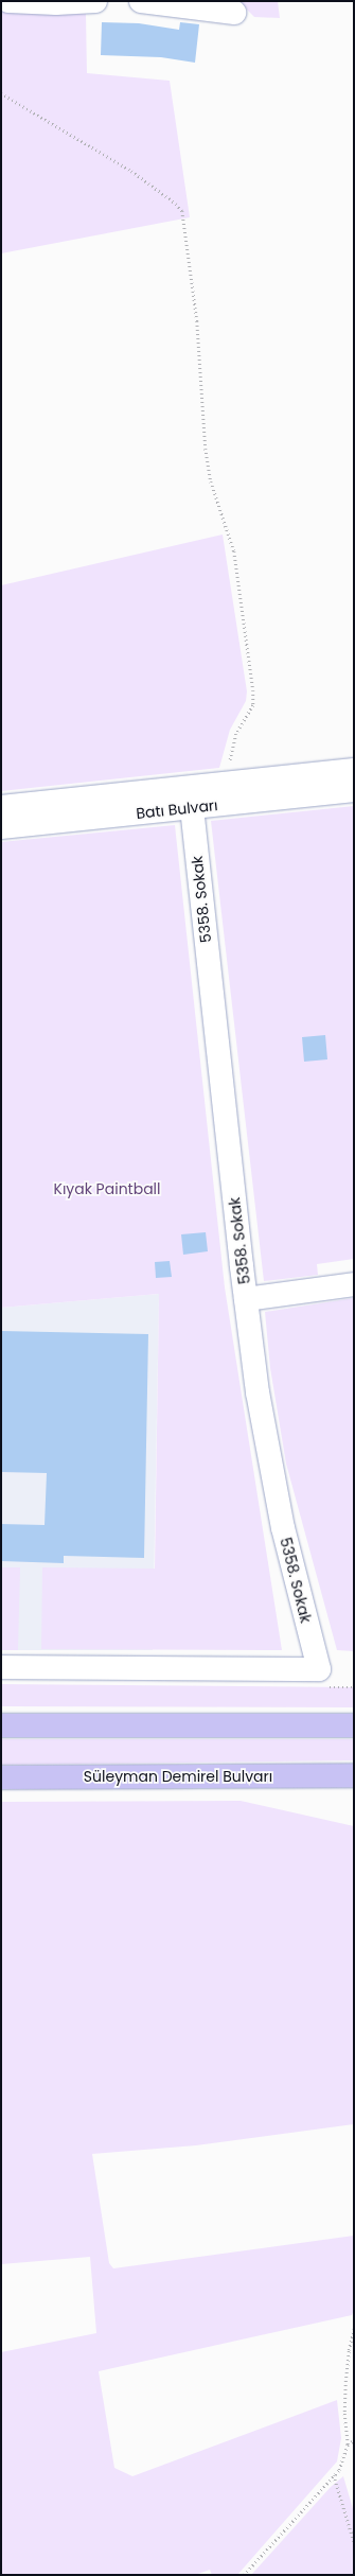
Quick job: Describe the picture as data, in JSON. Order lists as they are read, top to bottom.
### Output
{
  "streets": {
    "highway": ["Süleyman Demirel Bulvarı"],
    "street": ["Batı Bulvarı", "5358. Sokak"]
  },
  "crossings": [
    ["Batı Bulvarı", "5358. Sokak"]
  ],
  "parks": ["Kıyak Paintball"]
}
